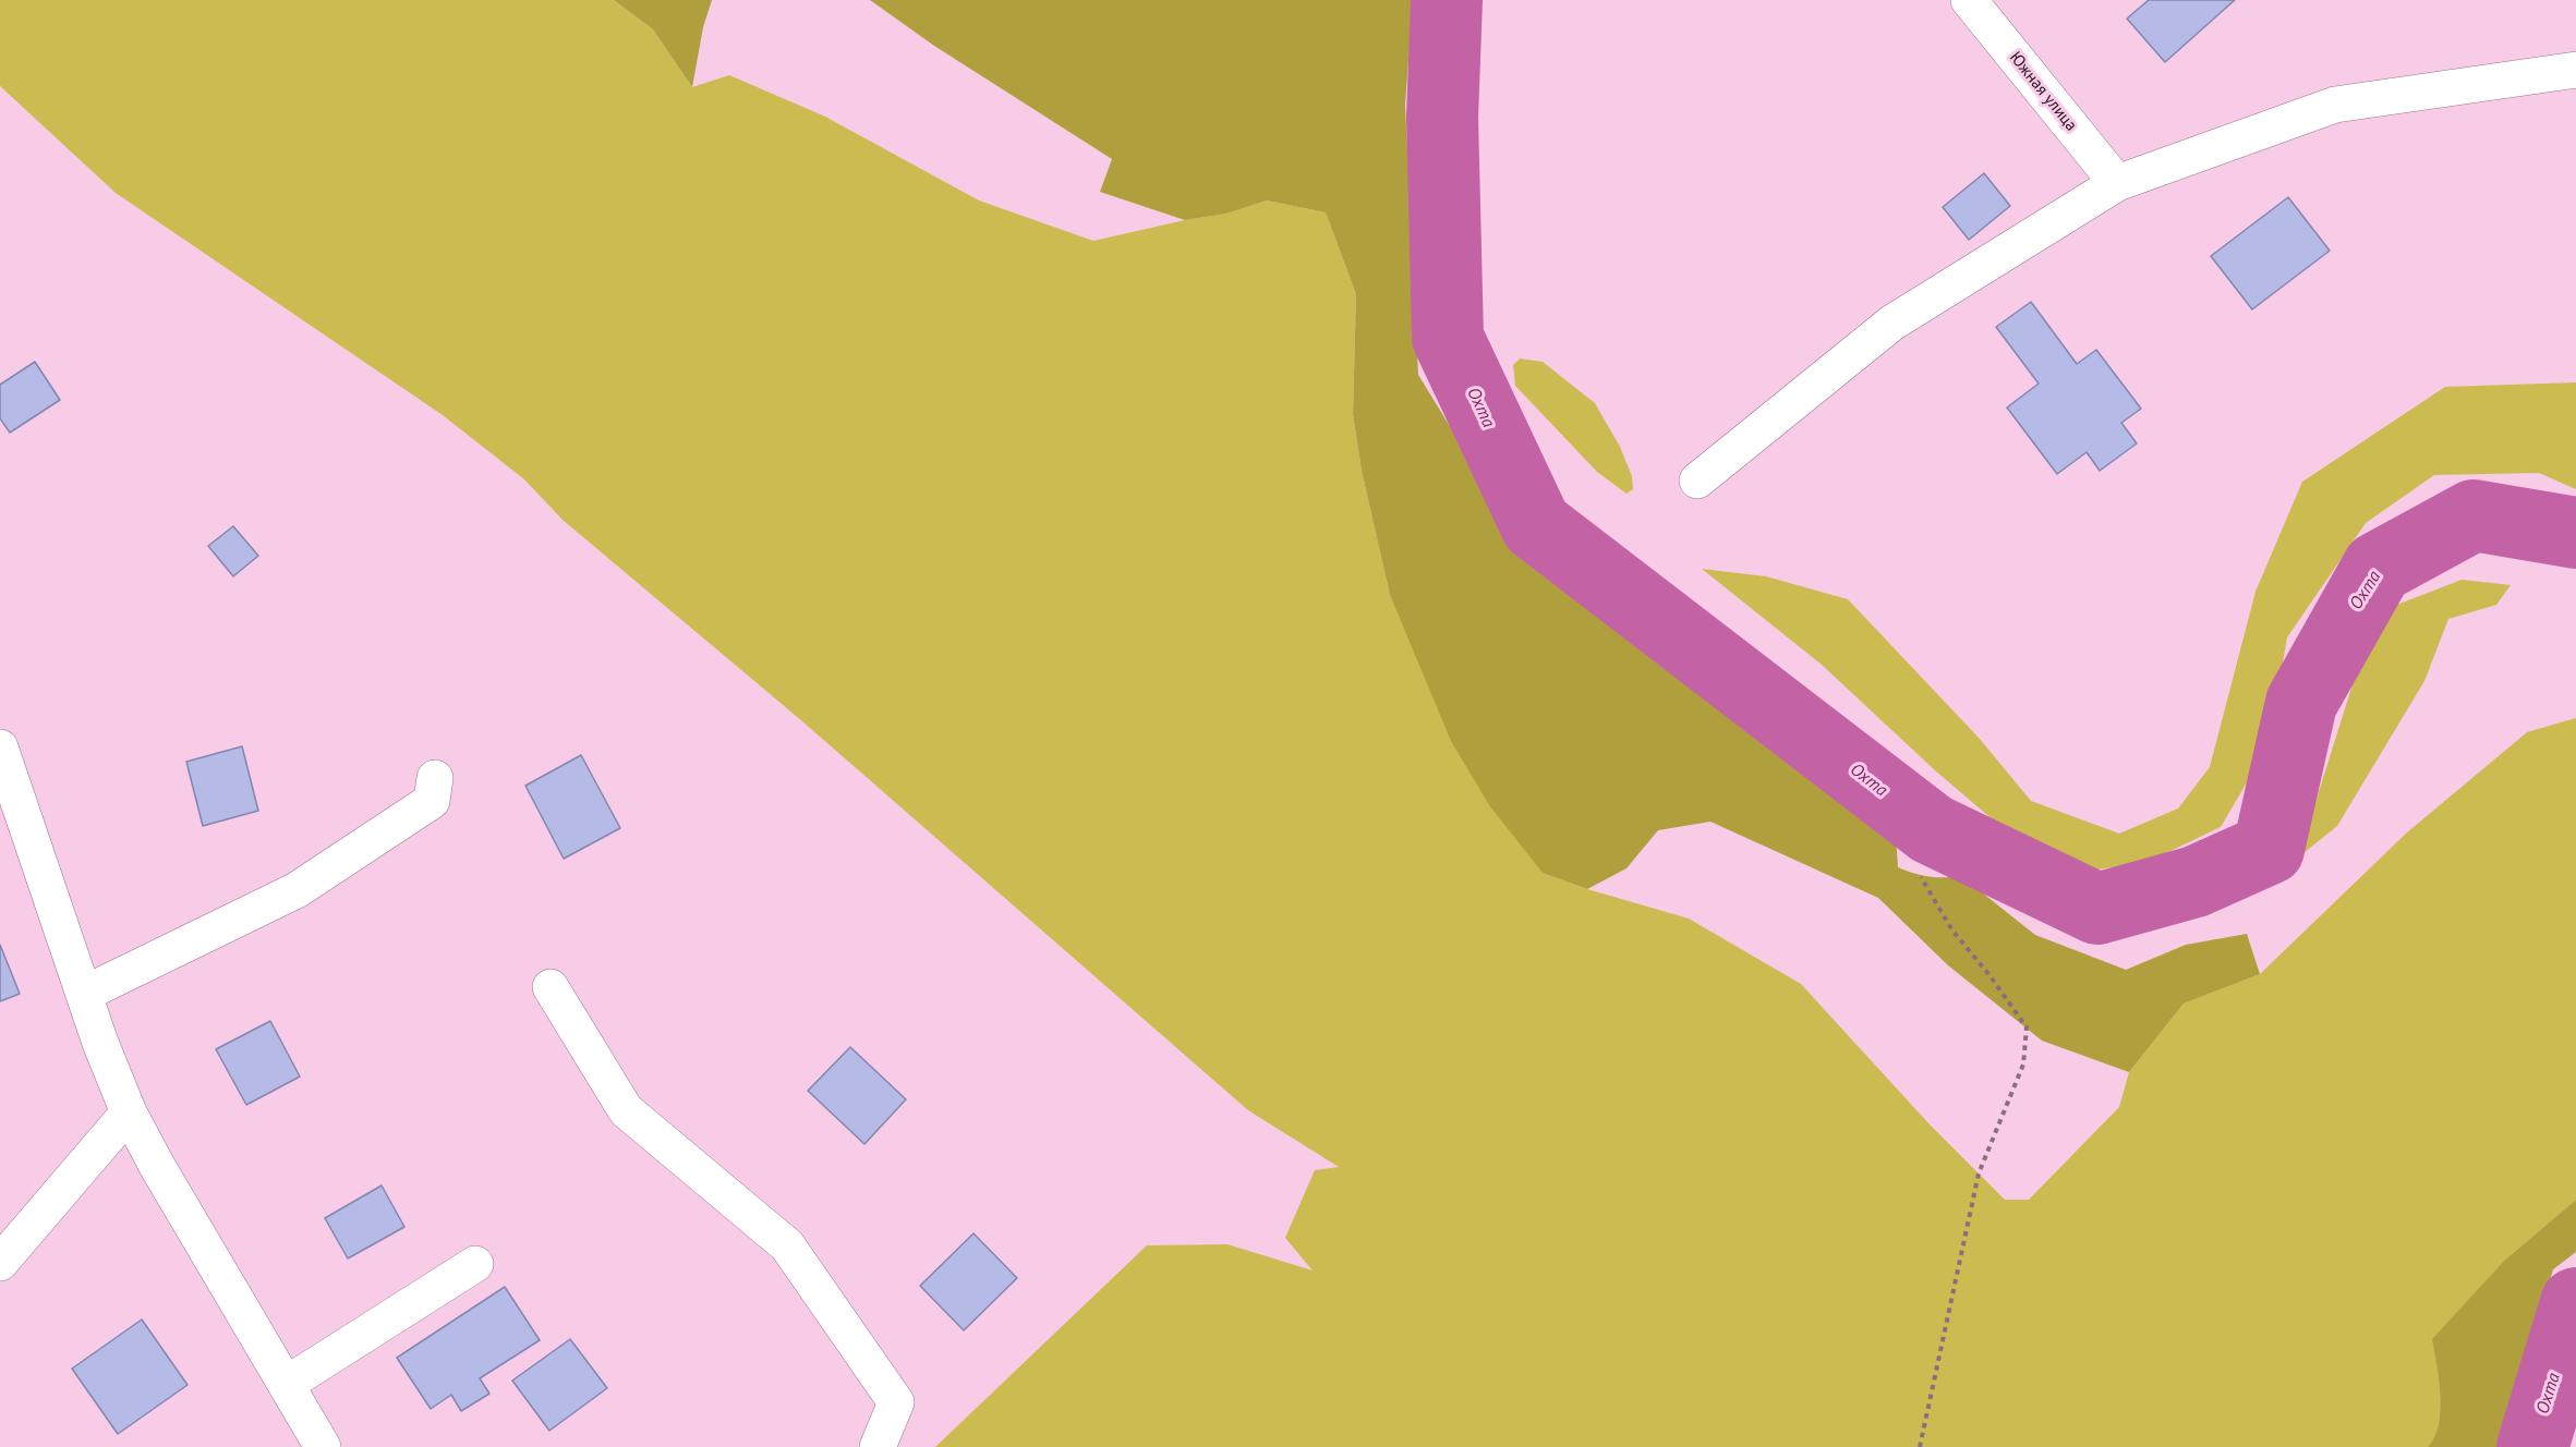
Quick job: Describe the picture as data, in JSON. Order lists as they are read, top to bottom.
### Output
{
  "streets": {
    "street": ["Южная улица"]
  },
  "water": ["Охта"]
}
